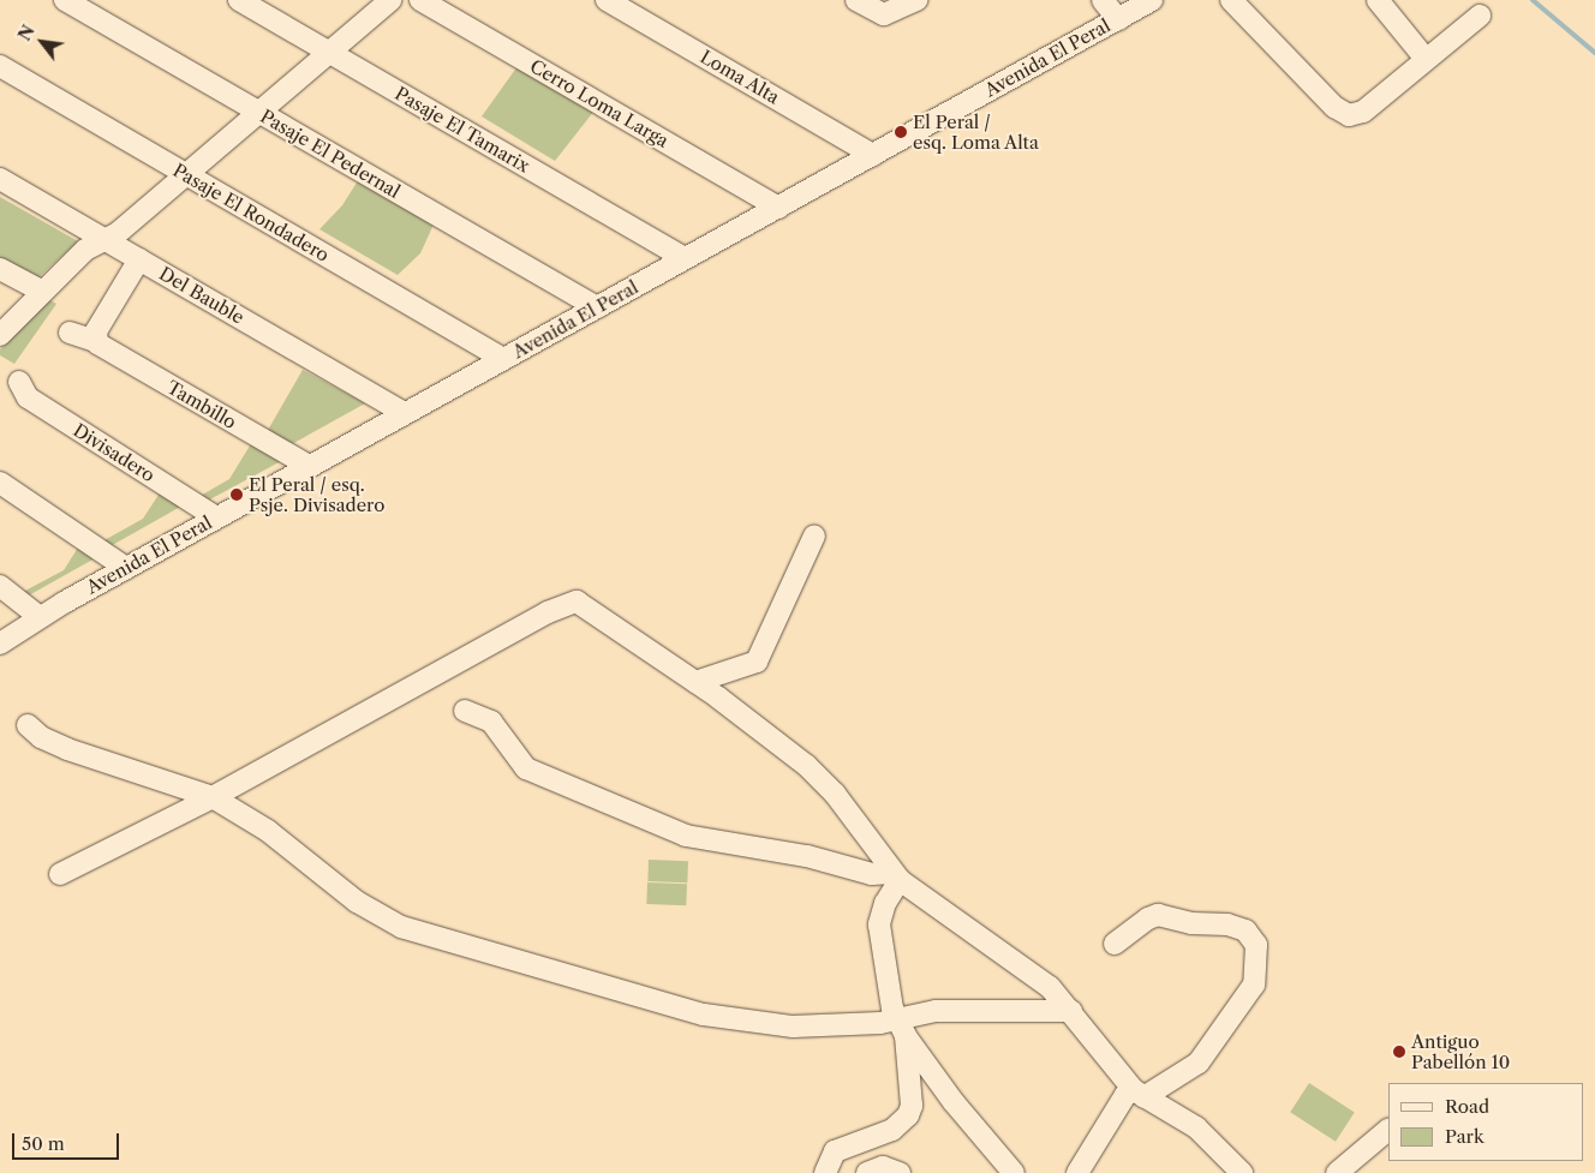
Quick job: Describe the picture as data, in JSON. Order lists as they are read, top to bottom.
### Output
{
  "streets": {
    "street": [
      "Avenida El Peral",
      "Loma Alta",
      "Cerro Loma Larga",
      "Pasaje El Tamarix",
      "Pasaje El Pedernal",
      "Pasaje El Rondadero",
      "Del Bauble",
      "Tambillo",
      "Divisadero"
    ]
  },
  "crossings": [
    ["Avenida El Peral", "Loma Alta"],
    ["Avenida El Peral", "Cerro Loma Larga"],
    ["Avenida El Peral", "Pasaje El Tamarix"],
    ["Avenida El Peral", "Pasaje El Pedernal"],
    ["Avenida El Peral", "Pasaje El Rondadero"],
    ["Avenida El Peral", "Del Bauble"],
    ["Avenida El Peral", "Tambillo"],
    ["Avenida El Peral", "Divisadero"]
  ],
  "places": ["El Peral / esq. Loma Alta", "El Peral / esq. Psje. Divisadero", "Antiguo Pabellón 10"],
  "legend": ["Road", "Park"],
  "scale_bar": "50 m",
  "north": "top left"
}
